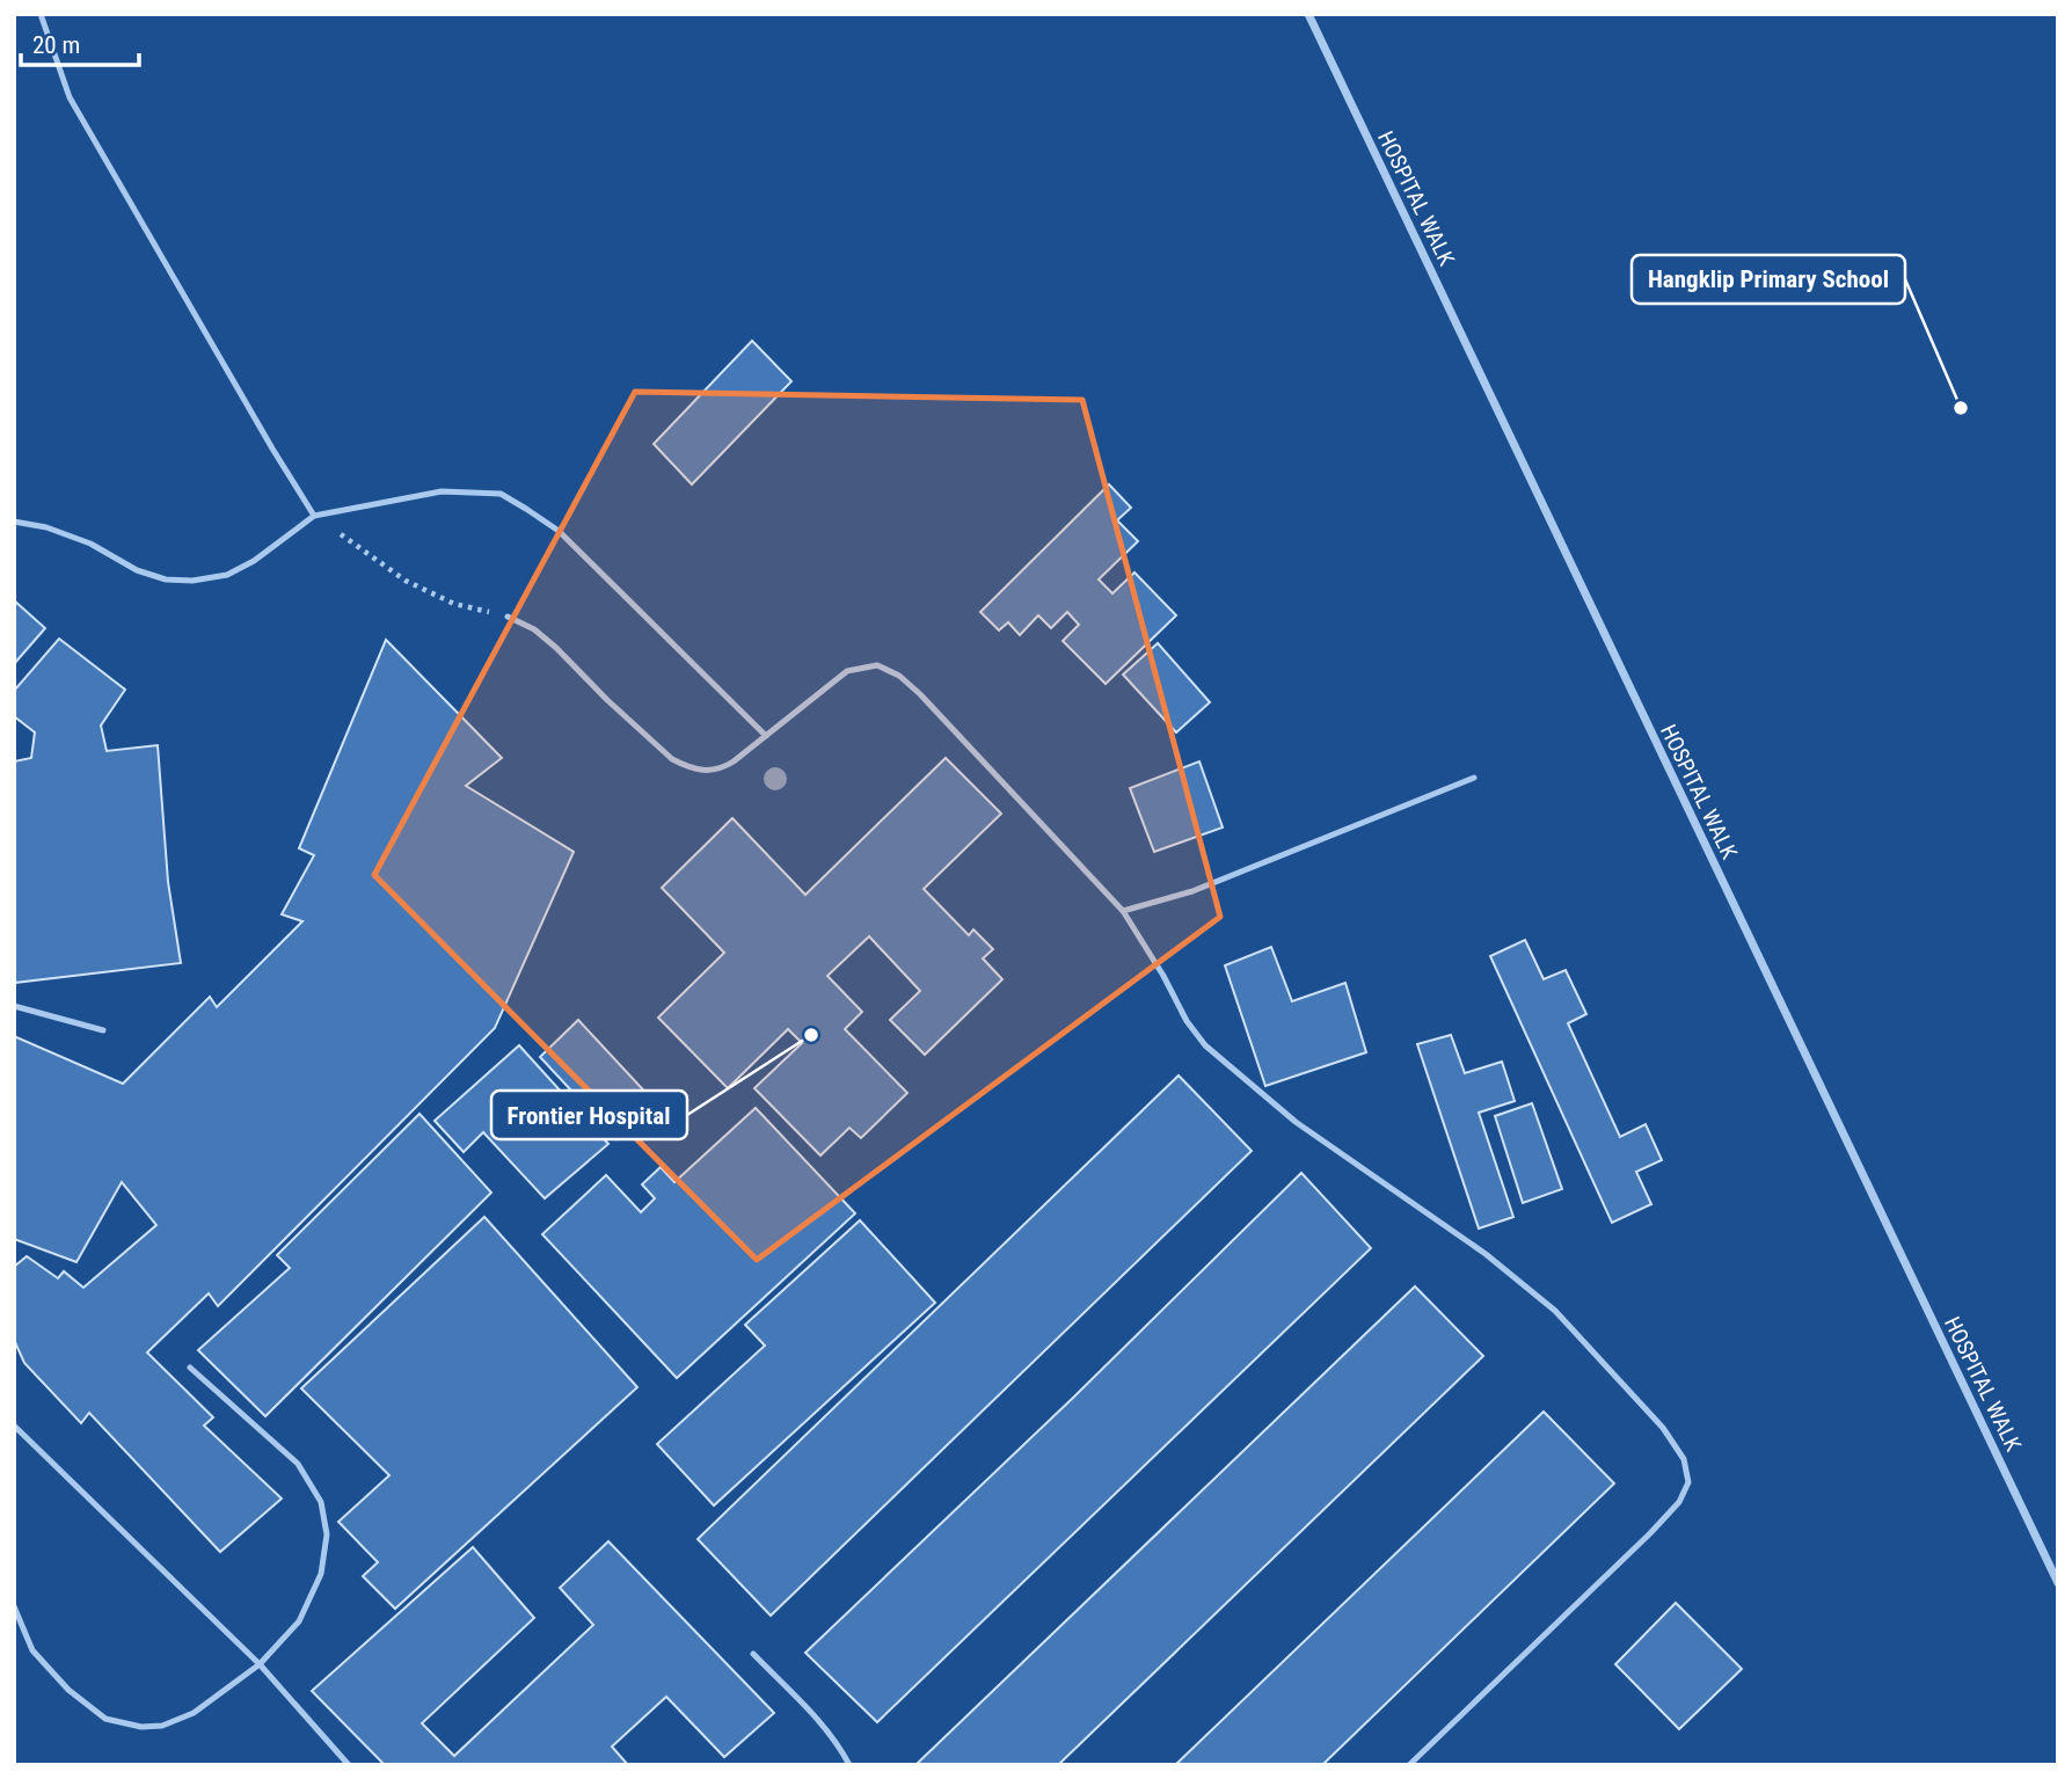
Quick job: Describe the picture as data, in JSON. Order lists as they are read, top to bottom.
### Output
{
  "streets": {
    "street": ["HOSPITAL WALK"]
  },
  "places": ["Hangklip Primary School", "Frontier Hospital"],
  "scale_bar": "20 m"
}
